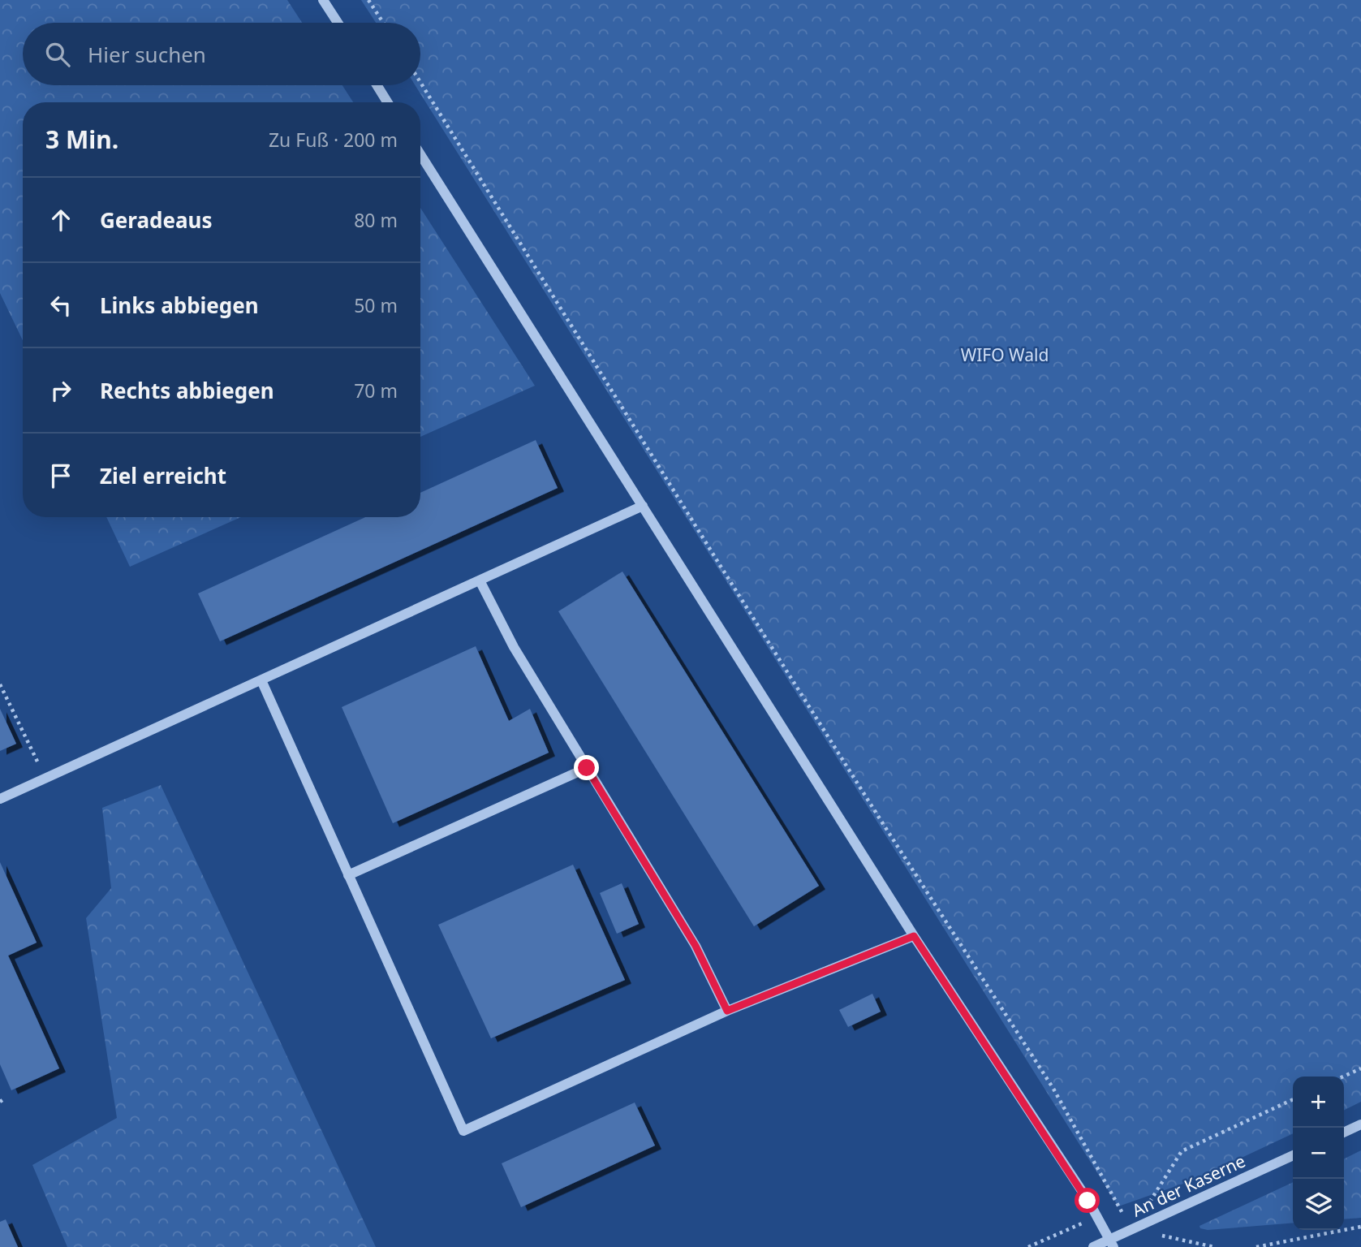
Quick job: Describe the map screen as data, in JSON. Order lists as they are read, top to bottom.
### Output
{
  "streets": {
    "street": ["An der Kaserne"]
  },
  "parks": ["WIFO Wald"],
  "page": {
    "search": "Hier suchen",
    "heading": ["3 Min.", "Zu Fuß · 200 m"],
    "list": [
      ["Geradeaus", "80 m"],
      ["Links abbiegen", "50 m"],
      ["Rechts abbiegen", "70 m"],
      "Ziel erreicht"
    ],
    "map_buttons": ["+", "−"]
  }
}
